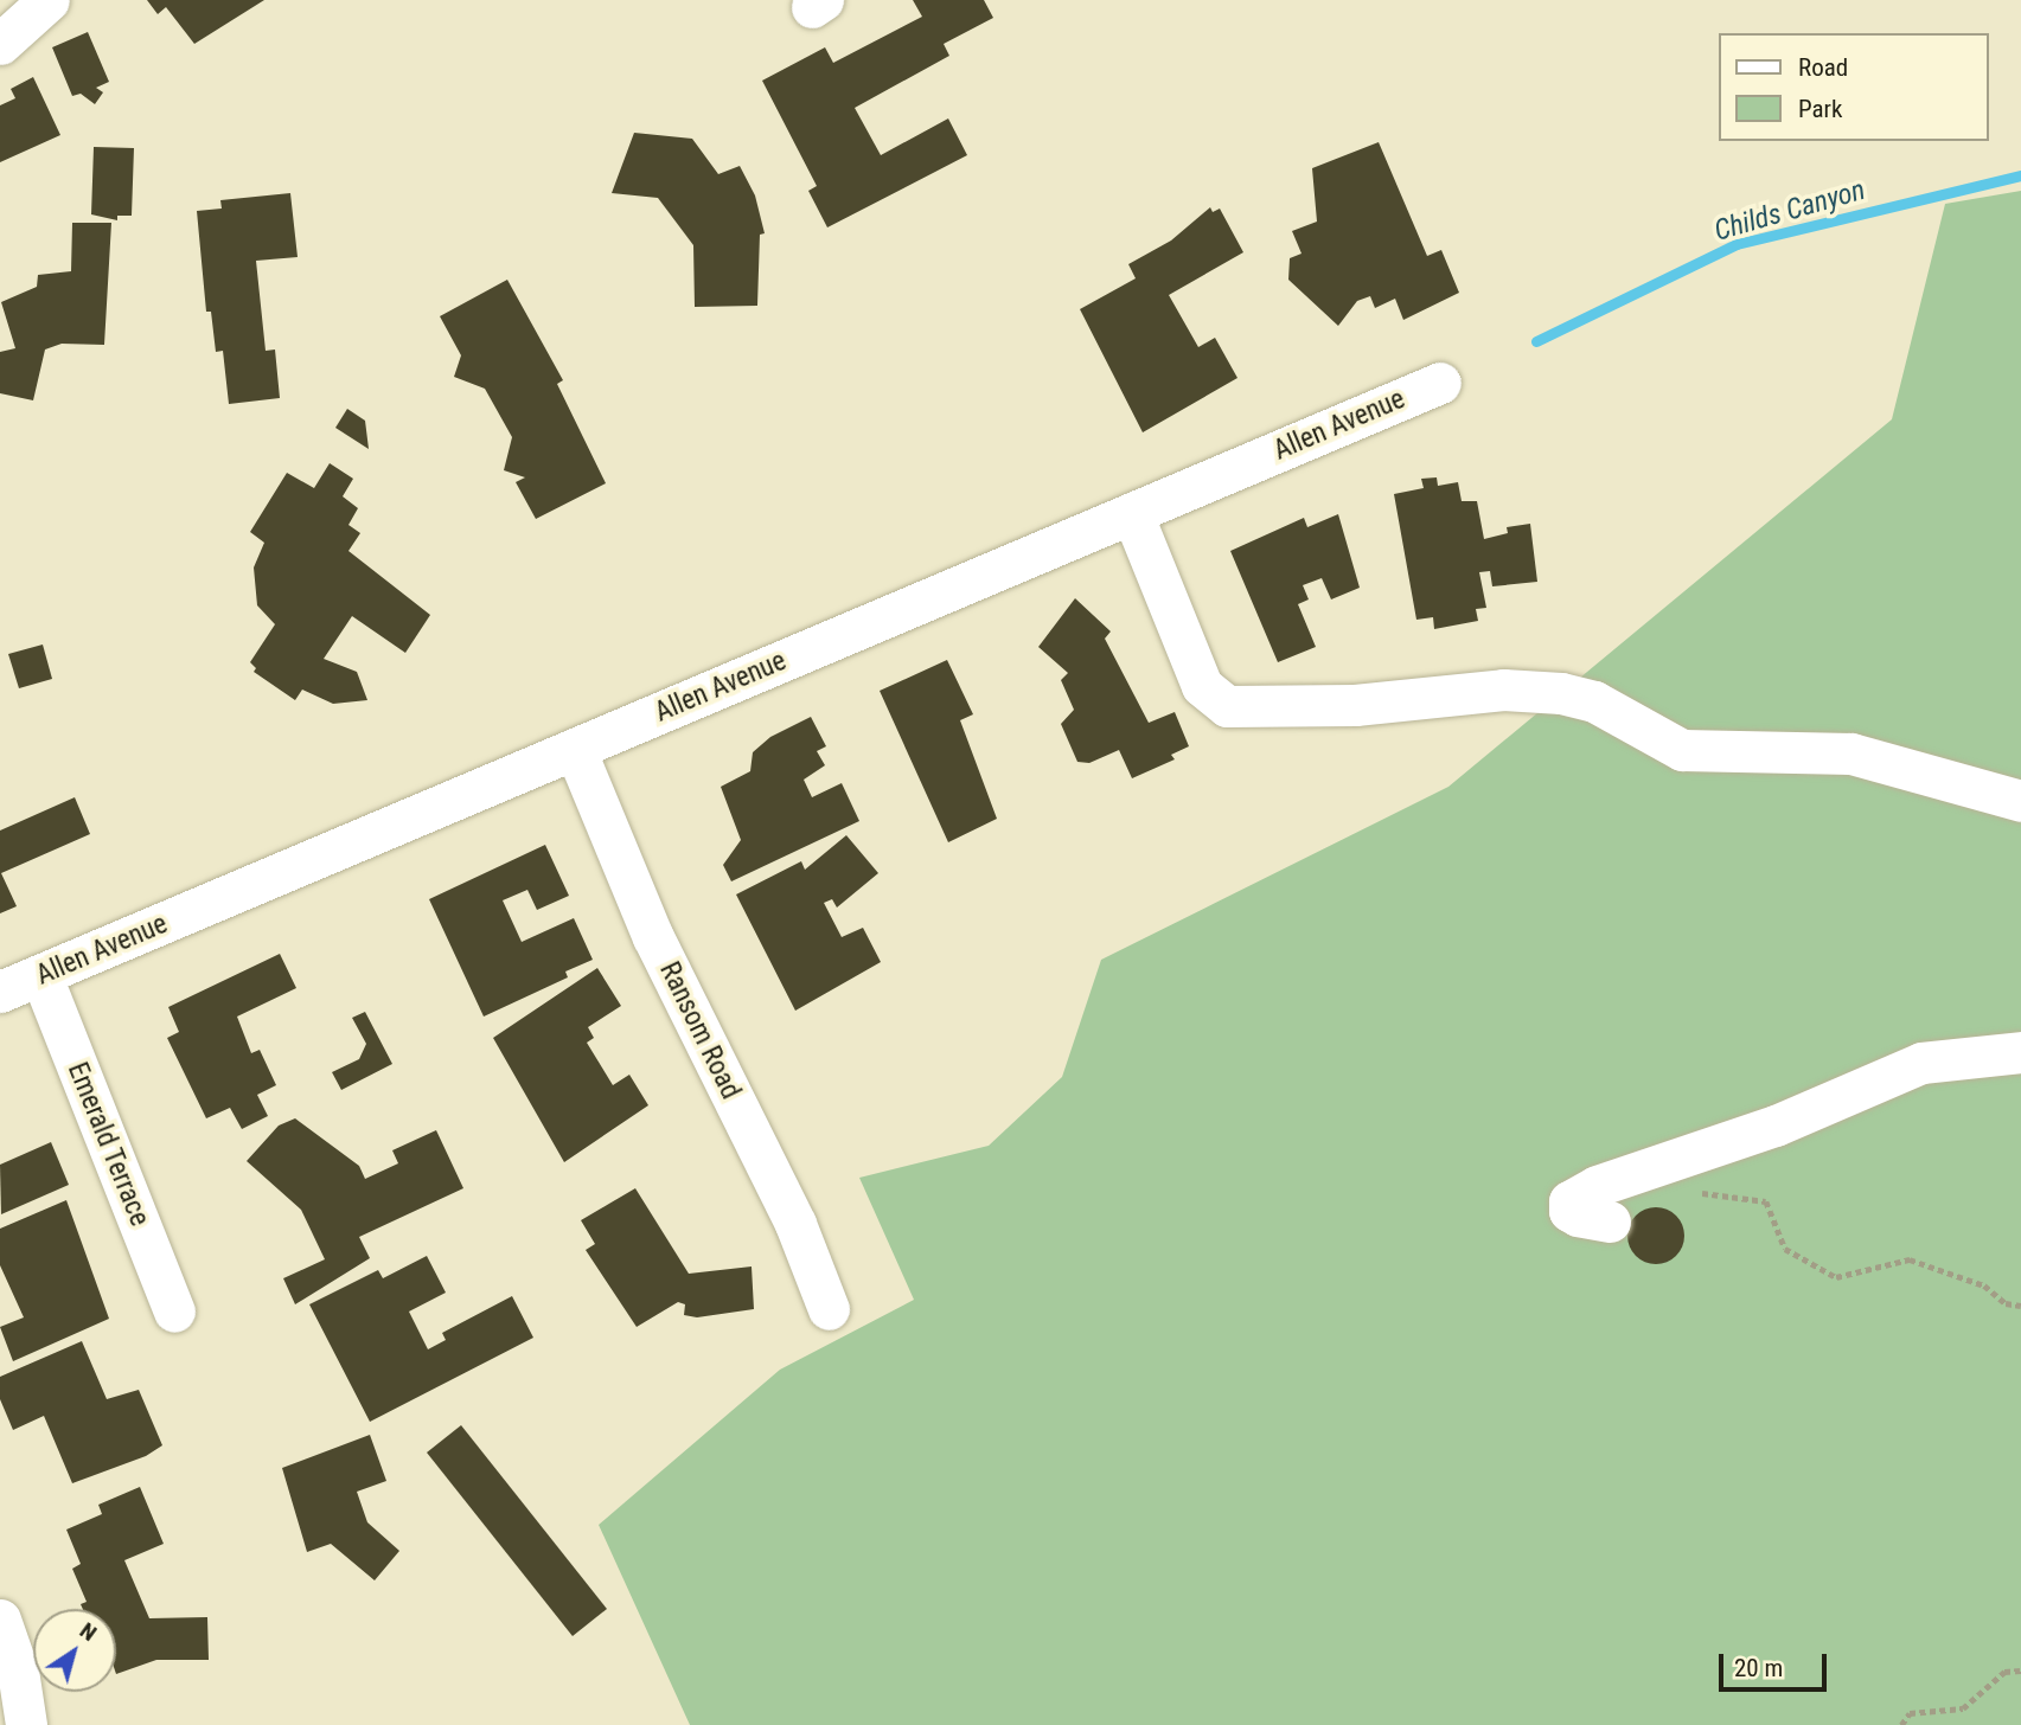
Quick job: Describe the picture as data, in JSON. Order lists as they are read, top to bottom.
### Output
{
  "streets": {
    "street": ["Allen Avenue", "Ransom Road", "Emerald Terrace"]
  },
  "crossings": [
    ["Allen Avenue", "Ransom Road"],
    ["Allen Avenue", "Emerald Terrace"]
  ],
  "water": ["Childs Canyon"],
  "legend": ["Road", "Park"],
  "scale_bar": "20 m",
  "north": "top right"
}
